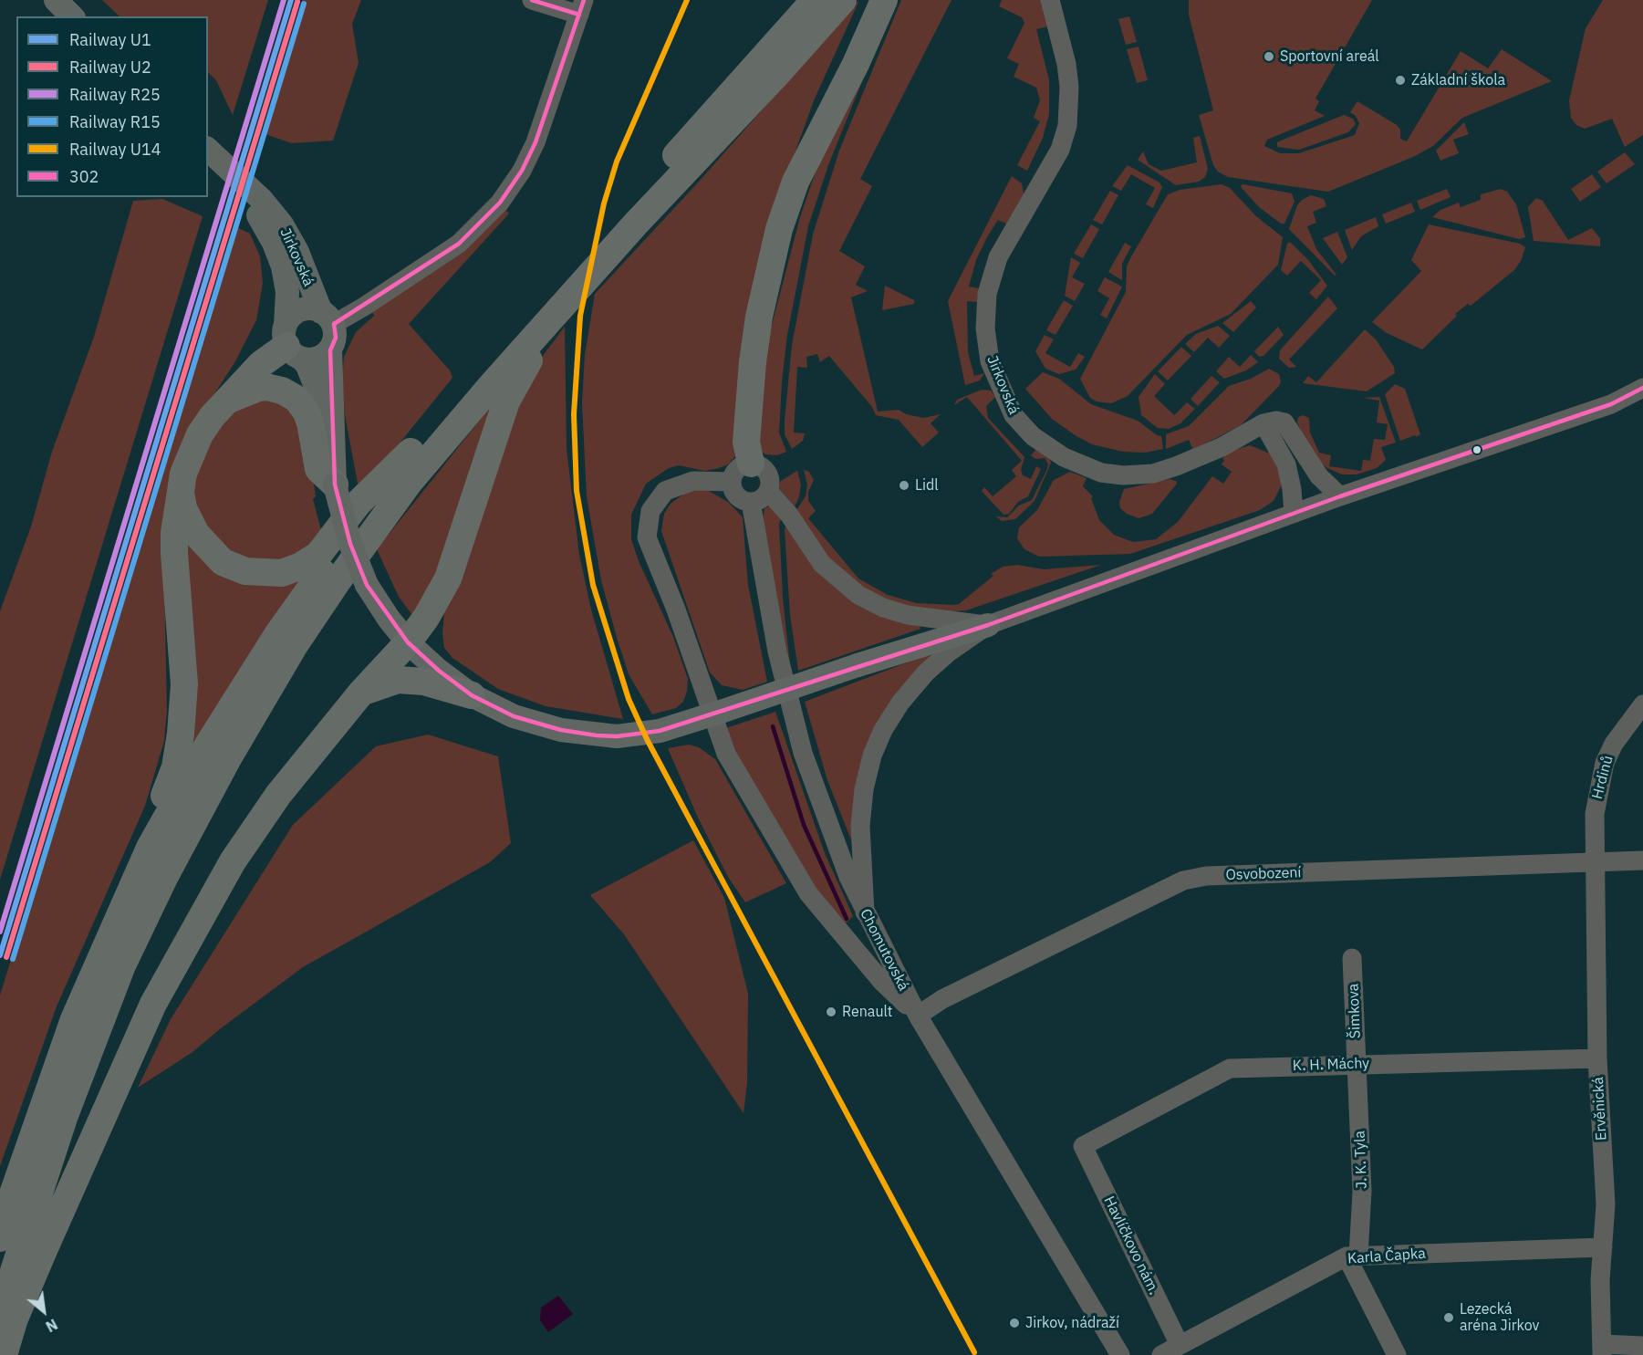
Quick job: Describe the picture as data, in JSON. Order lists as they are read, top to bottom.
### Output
{
  "streets": {
    "main road": ["Jirkovská"],
    "street": [
      "Hrdinů",
      "Osvobození",
      "Chomutovská",
      "Šimkova",
      "K. H. Máchy",
      "Ervěnická",
      "J. K. Tyla",
      "Havlíčkovo nám.",
      "Karla Čapka"
    ]
  },
  "crossings": [
    ["Hrdinů", "Osvobození"],
    ["Hrdinů", "Ervěnická"],
    ["Osvobození", "Chomutovská"],
    ["Osvobození", "Ervěnická"],
    ["Šimkova", "K. H. Máchy"],
    ["Šimkova", "J. K. Tyla"],
    ["K. H. Máchy", "Ervěnická"],
    ["K. H. Máchy", "J. K. Tyla"],
    ["K. H. Máchy", "Havlíčkovo nám."],
    ["Ervěnická", "Karla Čapka"],
    ["J. K. Tyla", "Karla Čapka"],
    ["Havlíčkovo nám.", "Karla Čapka"]
  ],
  "places": [
    "Sportovní areál",
    "Základní škola",
    "Lidl",
    "Renault",
    "Lezecká aréna Jirkov",
    "Jirkov, nádraží"
  ],
  "lines": [
    "rail line U1",
    "rail line R25",
    "rail line U14",
    "transit line 302",
    "rail line U2",
    "rail line R15"
  ],
  "legend": [
    "Railway U1",
    "Railway U2",
    "Railway R25",
    "Railway R15",
    "Railway U14",
    "302"
  ],
  "north": "bottom right"
}
